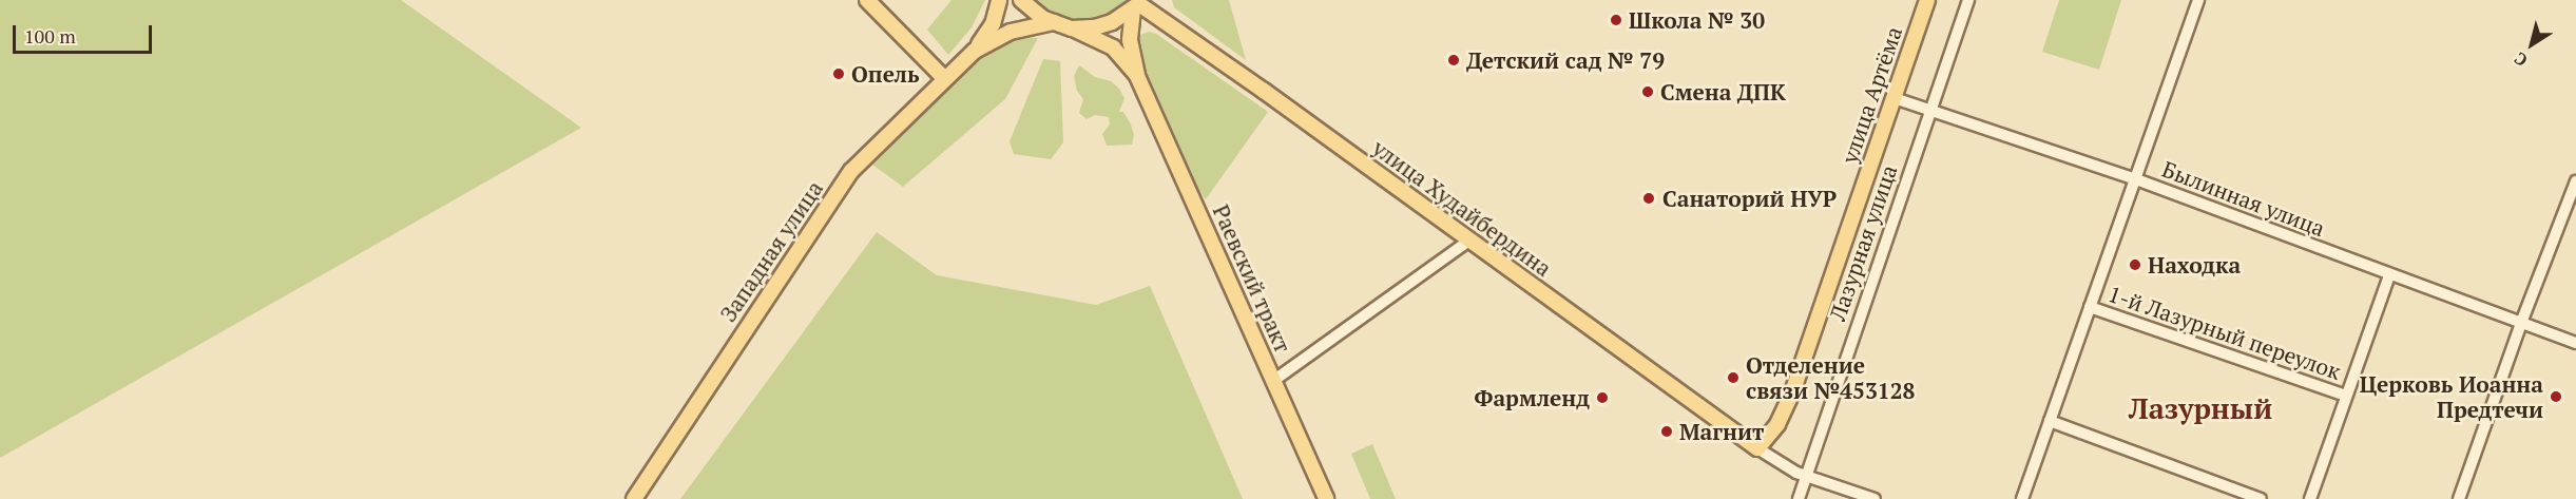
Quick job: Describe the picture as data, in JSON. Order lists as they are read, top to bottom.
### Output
{
  "streets": {
    "main road": [
      "улица Артёма",
      "улица Худайбердина",
      "Западная улица",
      "Раевский тракт"
    ],
    "street": ["Былинная улица", "Лазурная улица", "1-й Лазурный переулок"]
  },
  "crossings": [
    ["улица Артёма", "Былинная улица"],
    ["улица Артёма", "улица Худайбердина"],
    ["Былинная улица", "Лазурная улица"],
    ["улица Худайбердина", "Раевский тракт"],
    ["Западная улица", "Раевский тракт"]
  ],
  "districts": ["Лазурный"],
  "places": [
    "Школа № 30",
    "Детский сад № 79",
    "Опель",
    "Смена ДПК",
    "Санаторий НУР",
    "Находка",
    "Отделение связи №453128",
    "Церковь Иоанна Предтечи",
    "Фармленд",
    "Магнит"
  ],
  "scale_bar": "100 m",
  "north": "bottom left"
}
